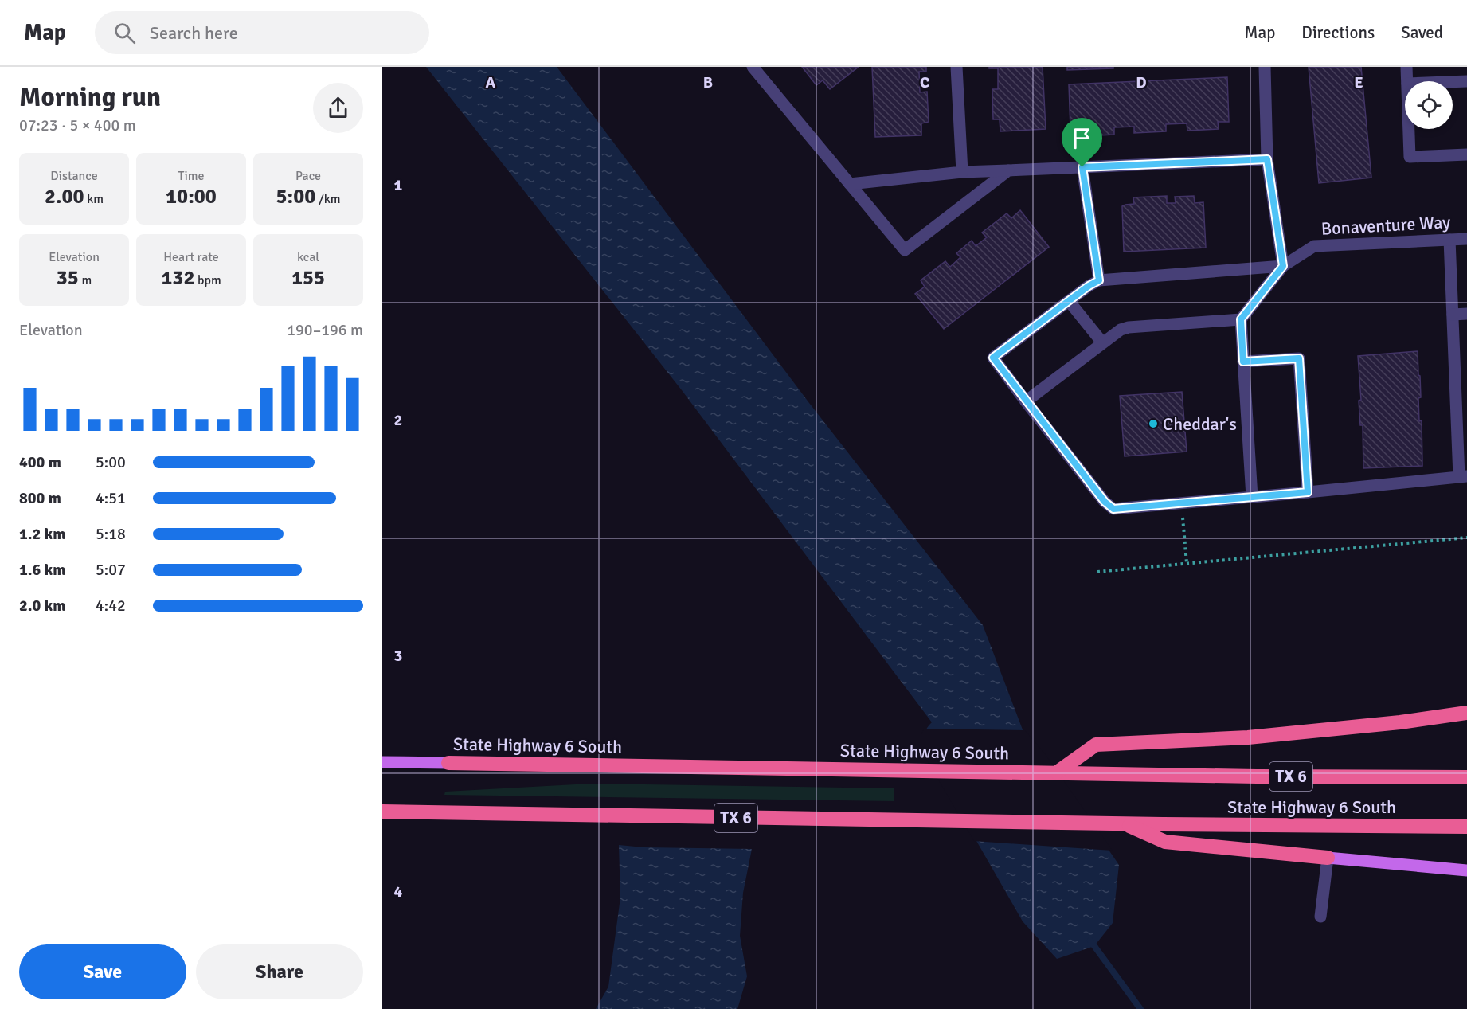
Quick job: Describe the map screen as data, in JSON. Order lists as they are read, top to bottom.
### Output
{
  "streets": {
    "highway": ["State Highway 6 South", "TX 6"],
    "street": ["Bonaventure Way"]
  },
  "places": ["Cheddar's"],
  "page": {
    "header": "Map",
    "search": "Search here",
    "nav": ["Map", "Directions", "Saved"],
    "heading": ["Morning run", "07:23 · 5 × 400 m"],
    "stats": [
      ["Distance", "2.00 km"],
      ["Time", "10:00"],
      ["Pace", "5:00 /km"],
      ["Elevation", "35 m"],
      ["Heart rate", "132 bpm"],
      ["kcal", "155"]
    ],
    "chart": ["Elevation", "190–196 m"],
    "list": [
      {
        "name": "400 m",
        "note": "5:00"
      },
      {
        "name": "800 m",
        "note": "4:51"
      },
      {
        "name": "1.2 km",
        "note": "5:18"
      },
      {
        "name": "1.6 km",
        "note": "5:07"
      },
      {
        "name": "2.0 km",
        "note": "4:42"
      }
    ],
    "buttons": ["Save", "Share"]
  },
  "grid": {
    "columns": [
      "A",
      "B",
      "C",
      "D",
      "E"
    ],
    "rows": [
      "1",
      "2",
      "3",
      "4"
    ]
  }
}
